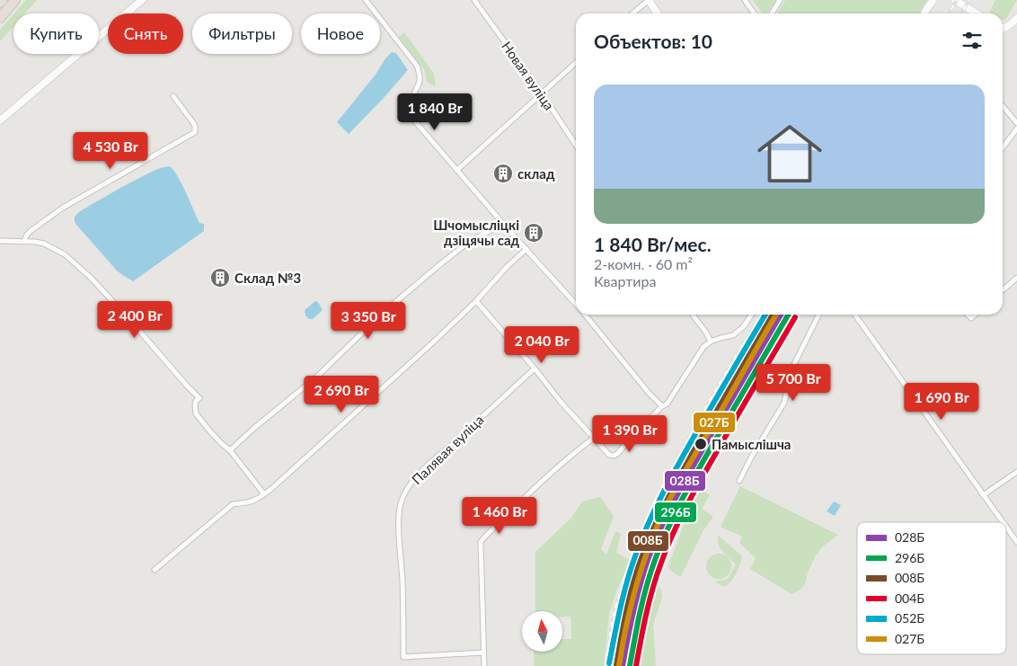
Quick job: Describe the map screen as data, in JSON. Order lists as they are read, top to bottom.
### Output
{
  "streets": {
    "street": ["Новая вуліца", "Палявая вуліца"]
  },
  "places": {
    "building": ["склад", "Шчомысліцкі дзіцячы сад", "Склад №3"],
    "other": ["Памыслішча"]
  },
  "lines": [
    "transit line 028Б",
    "transit line 296Б",
    "transit line 008Б",
    "transit line 052Б",
    "transit line 027Б",
    "transit line 004Б"
  ],
  "legend": [
    "028Б",
    "296Б",
    "008Б",
    "004Б",
    "052Б",
    "027Б"
  ],
  "north": "top",
  "page": {
    "chip": [
      "Купить",
      "Снять",
      "Фильтры",
      "Новое"
    ],
    "heading": "Объектов: 10",
    "list": [
      {
        "name": "1 840 Br/мес.",
        "note": "2-комн. · 60 m² · Квартира"
      }
    ],
    "price": [
      "1 840 Br",
      "4 530 Br",
      "2 400 Br",
      "3 350 Br",
      "2 040 Br",
      "5 700 Br",
      "2 690 Br",
      "1 690 Br",
      "1 390 Br",
      "1 460 Br"
    ]
  }
}
